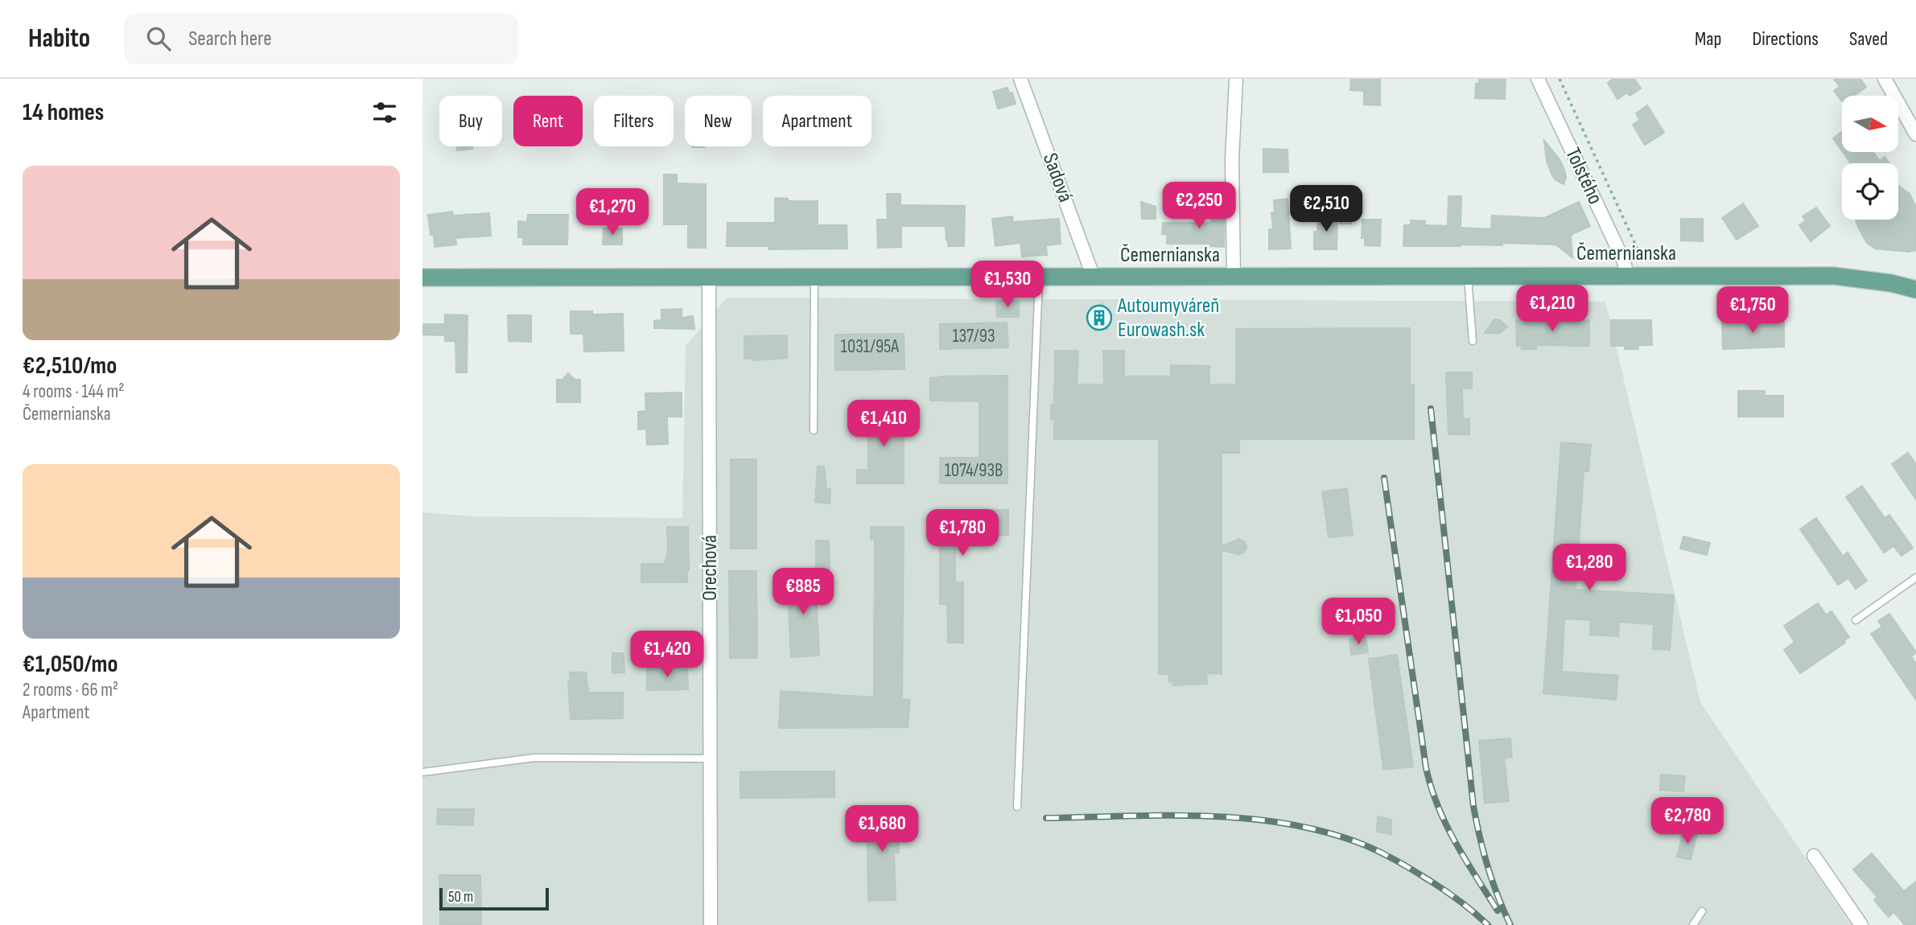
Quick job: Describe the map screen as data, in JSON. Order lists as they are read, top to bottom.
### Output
{
  "streets": {
    "main road": ["Čemernianska"],
    "street": ["Tolstého", "Sadová", "Orechová"]
  },
  "crossings": [
    ["Tolstého", "Čemernianska"],
    ["Sadová", "Čemernianska"],
    ["Čemernianska", "Orechová"]
  ],
  "places": {
    "building": ["Autoumyváreň Eurowash.sk"]
  },
  "house_numbers": ["137/93", "1031/95A", "1074/93B"],
  "scale_bar": "50 m",
  "north": "right",
  "page": {
    "header": "Habito",
    "search": "Search here",
    "nav": ["Map", "Directions", "Saved"],
    "heading": "14 homes",
    "chip": [
      "Buy",
      "Rent",
      "Filters",
      "New",
      "Apartment"
    ],
    "list": [
      {
        "name": "€2,510/mo",
        "note": "4 rooms · 144 m² · Čemernianska"
      },
      {
        "name": "€1,050/mo",
        "note": "2 rooms · 66 m² · Apartment"
      }
    ],
    "price": [
      "€2,250",
      "€2,510",
      "€1,270",
      "€1,530",
      "€1,210",
      "€1,750",
      "€1,410",
      "€1,780",
      "€1,280",
      "€885",
      "€1,050",
      "€1,420",
      "€2,780",
      "€1,680"
    ],
    "scale": "50 m"
  }
}
